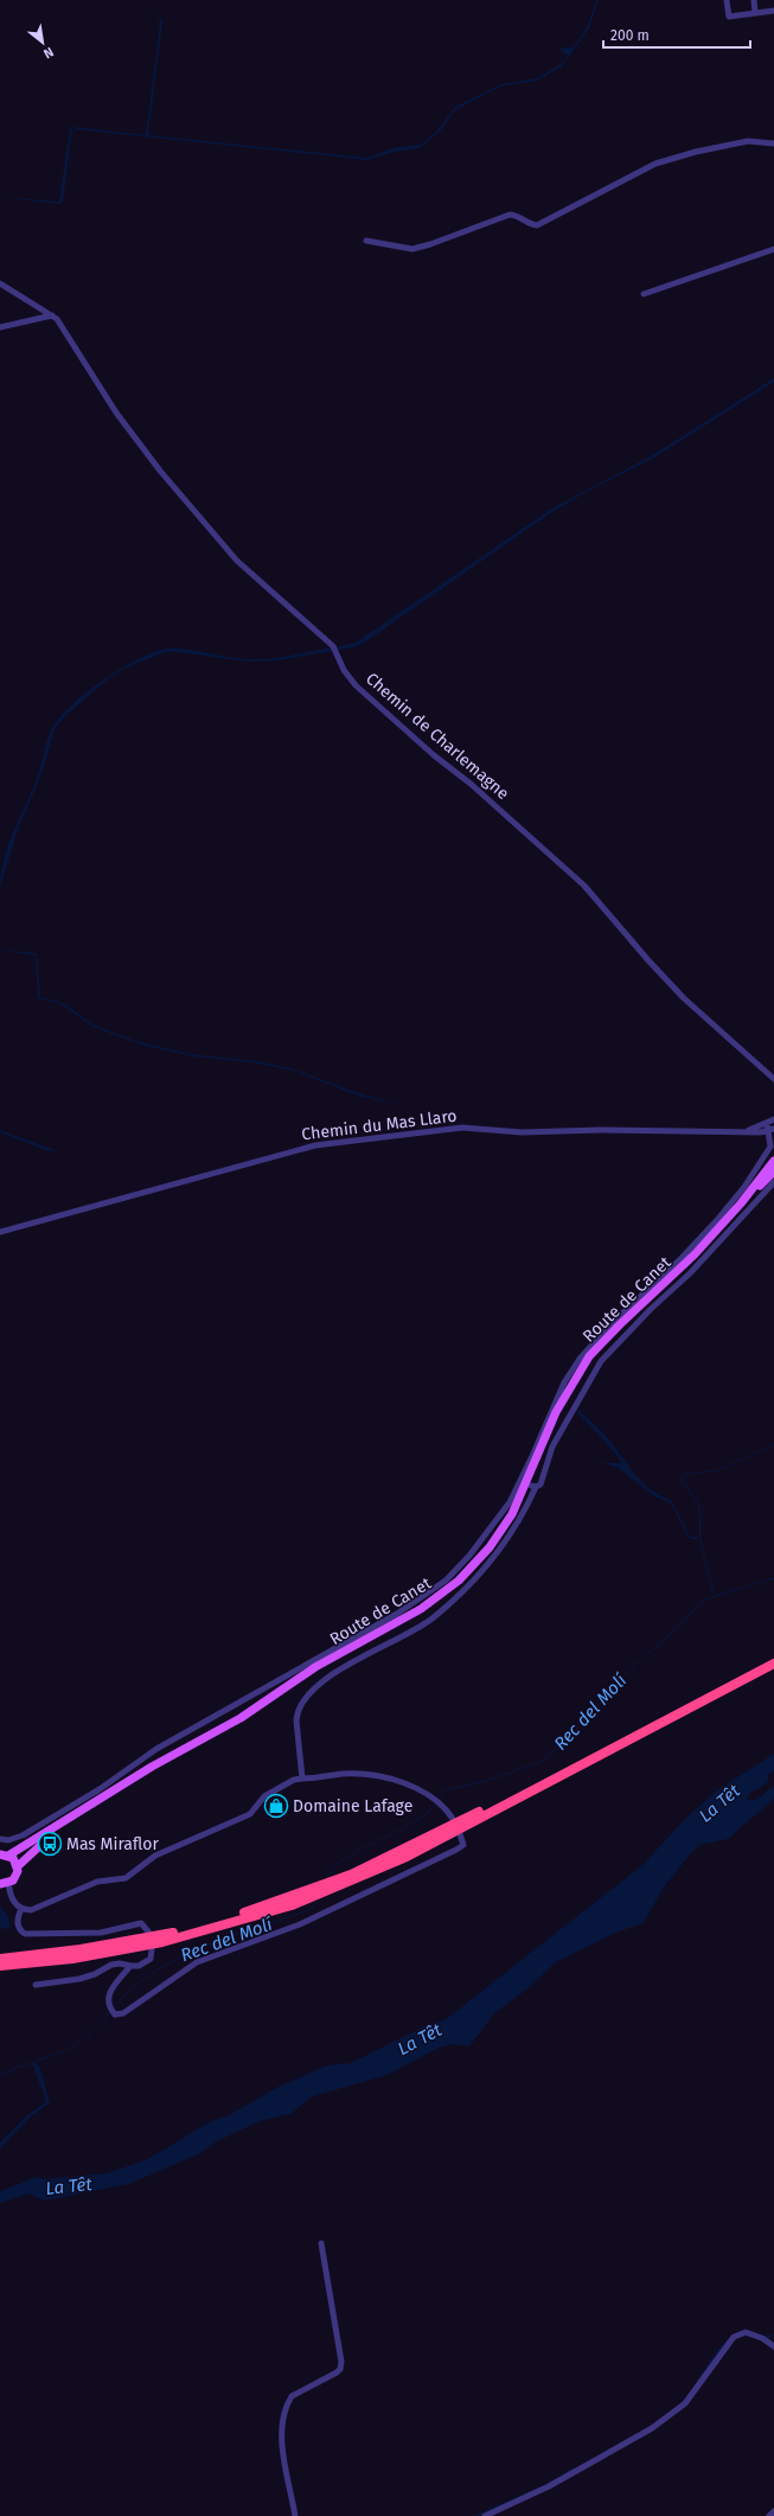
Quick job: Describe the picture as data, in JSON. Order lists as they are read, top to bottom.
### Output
{
  "streets": {
    "main road": ["Route de Canet"],
    "street": ["Chemin de Charlemagne", "Chemin du Mas Llaro"]
  },
  "water": ["Rec del Molí", "La Têt"],
  "places": {
    "shop": ["Domaine Lafage"],
    "bus stop": ["Mas Miraflor"]
  },
  "scale_bar": "200 m",
  "north": "bottom right"
}
